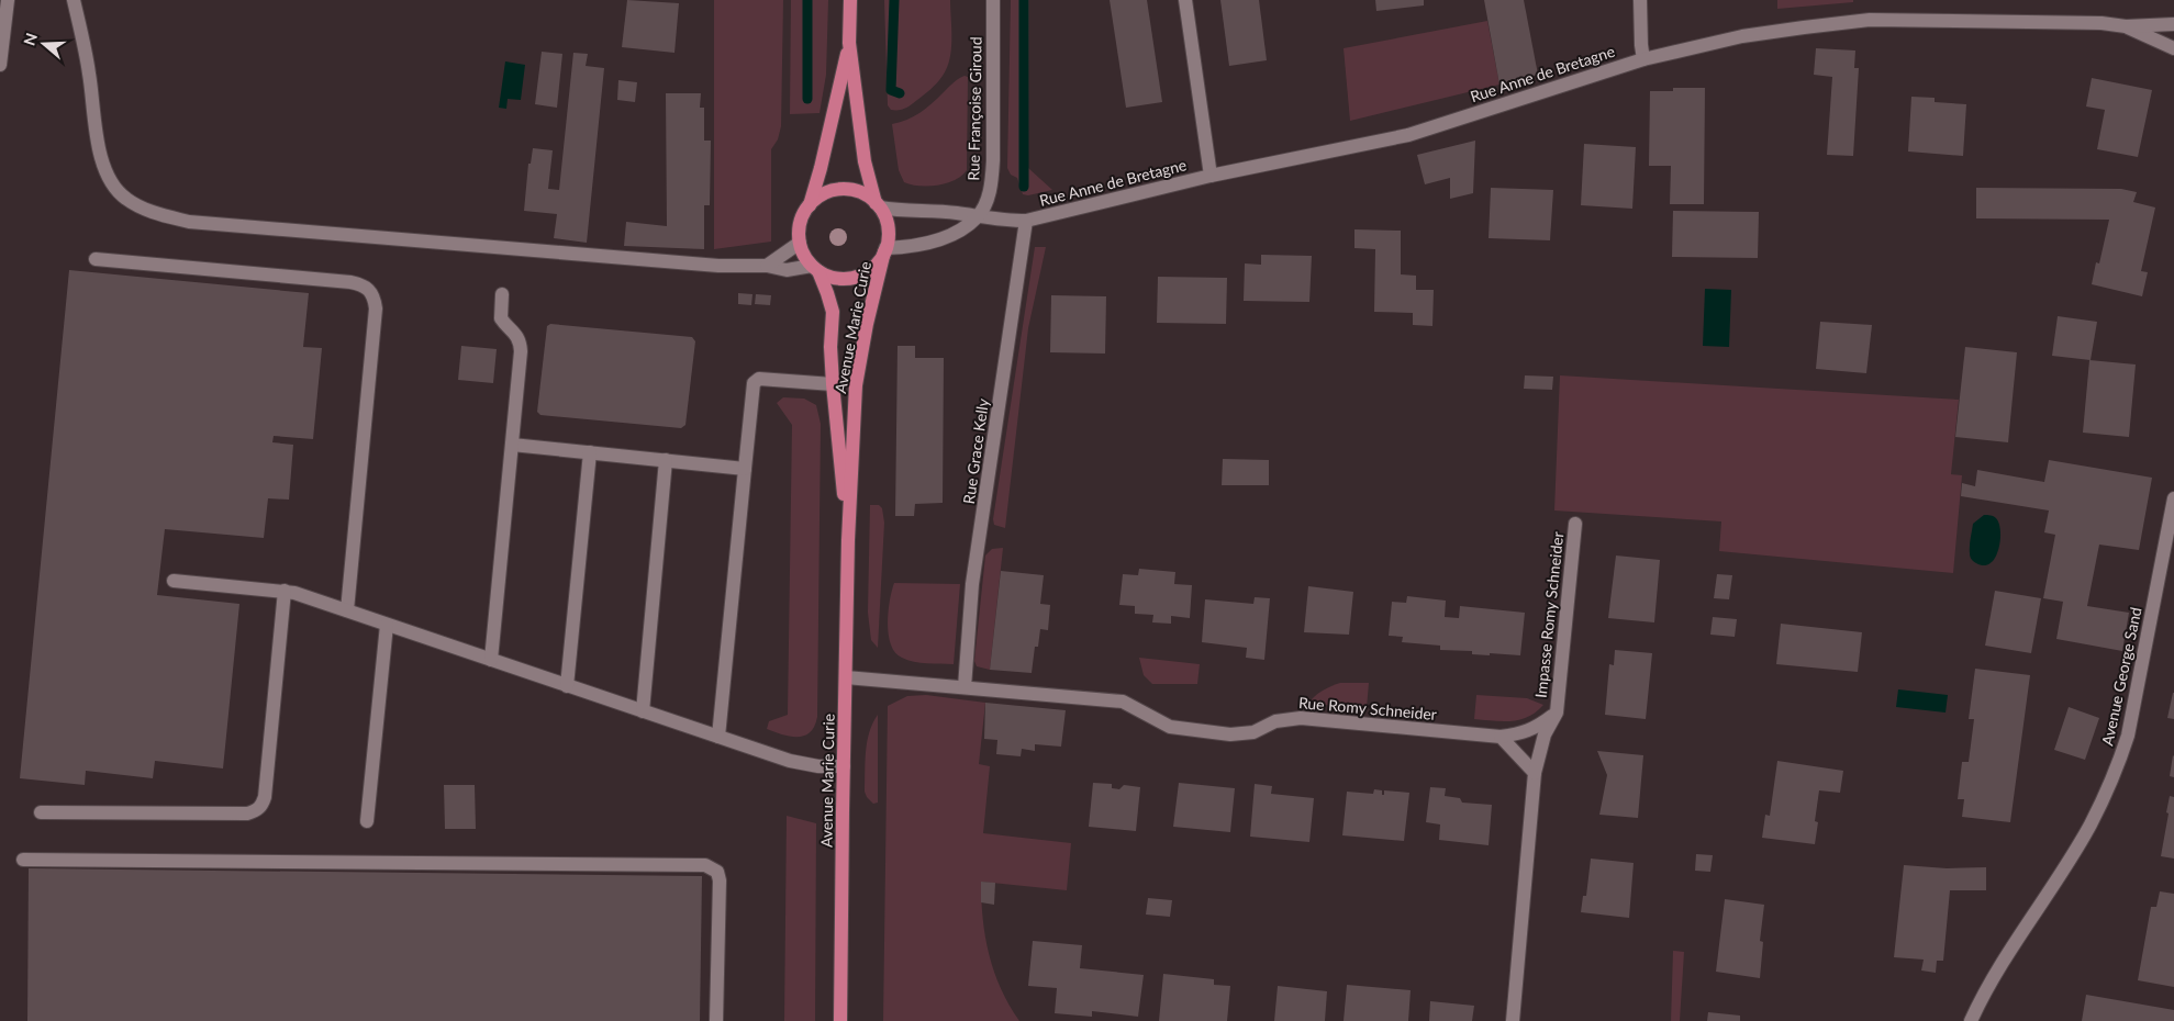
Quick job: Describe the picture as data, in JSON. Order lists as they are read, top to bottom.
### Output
{
  "streets": {
    "main road": ["Avenue Marie Curie"],
    "street": [
      "Rue Anne de Bretagne",
      "Rue Françoise Giroud",
      "Rue Grace Kelly",
      "Impasse Romy Schneider",
      "Avenue George Sand",
      "Rue Romy Schneider"
    ]
  },
  "crossings": [
    ["Rue Anne de Bretagne", "Rue Françoise Giroud"],
    ["Rue Anne de Bretagne", "Avenue Marie Curie"],
    ["Rue Anne de Bretagne", "Rue Grace Kelly"],
    ["Avenue Marie Curie", "Rue Romy Schneider"],
    ["Rue Grace Kelly", "Rue Romy Schneider"],
    ["Impasse Romy Schneider", "Rue Romy Schneider"]
  ],
  "north": "left"
}
